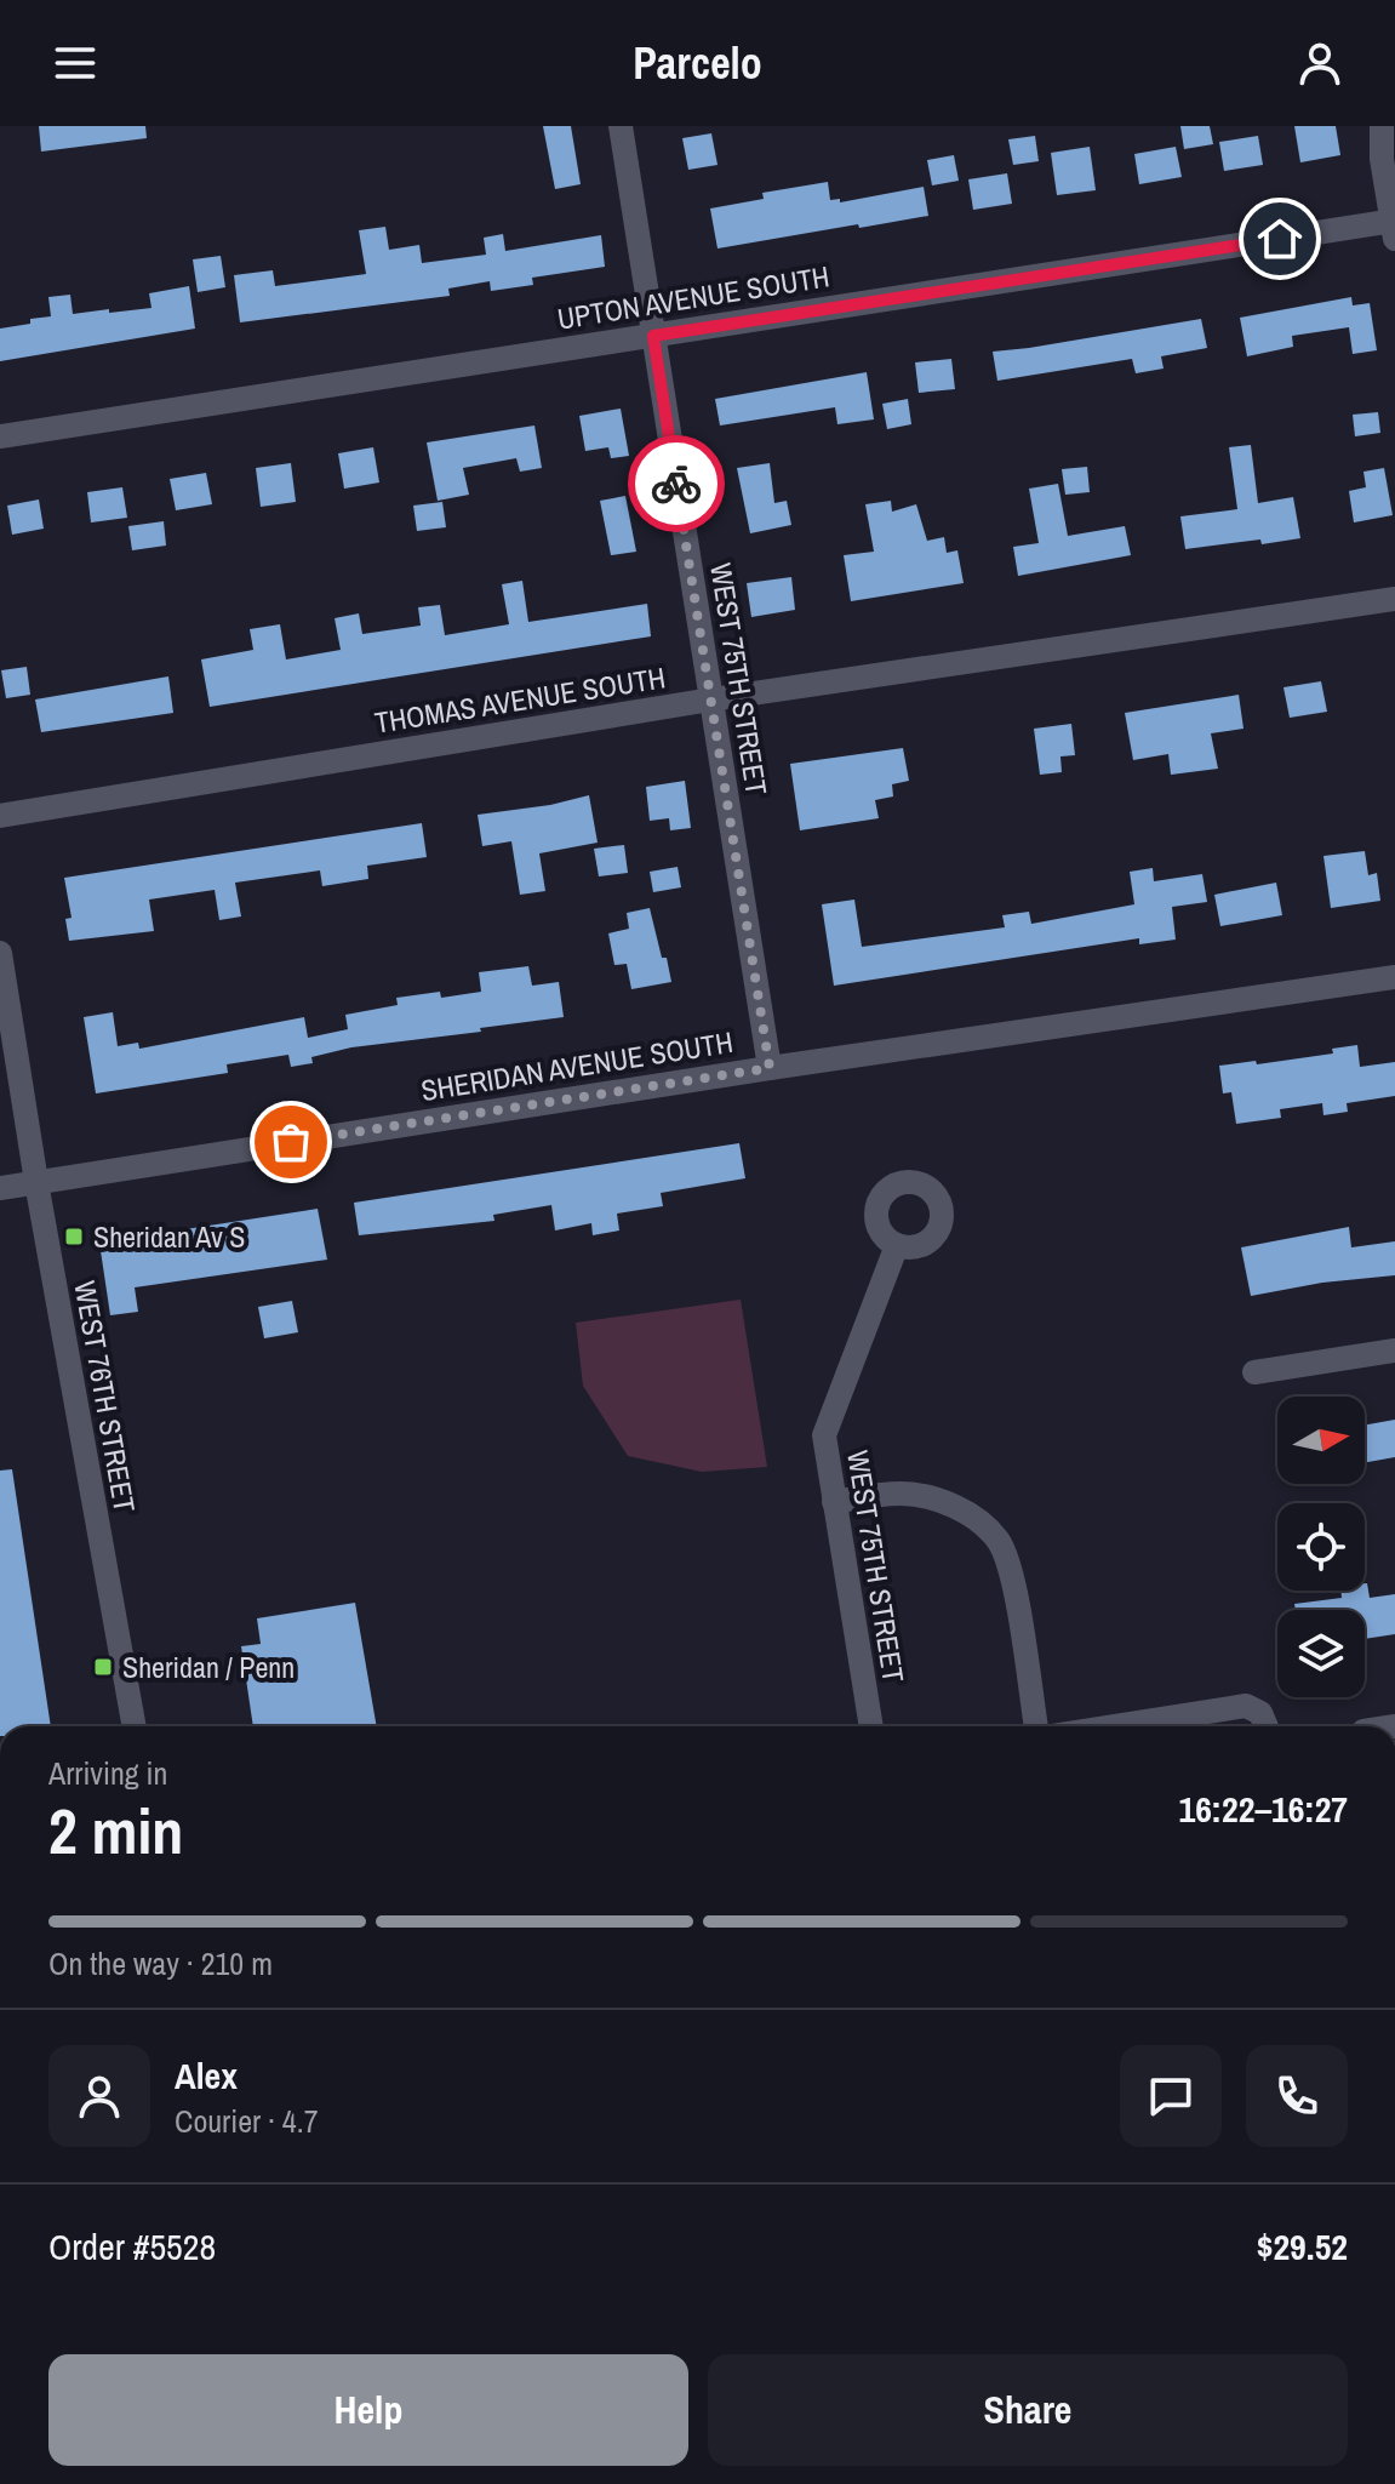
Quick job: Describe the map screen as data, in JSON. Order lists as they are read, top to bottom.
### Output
{
  "streets": {
    "street": [
      "UPTON AVENUE SOUTH",
      "WEST 75TH STREET",
      "THOMAS AVENUE SOUTH",
      "SHERIDAN AVENUE SOUTH",
      "WEST 76TH STREET"
    ]
  },
  "crossings": [
    ["UPTON AVENUE SOUTH", "WEST 75TH STREET"],
    ["WEST 75TH STREET", "THOMAS AVENUE SOUTH"],
    ["WEST 75TH STREET", "SHERIDAN AVENUE SOUTH"],
    ["SHERIDAN AVENUE SOUTH", "WEST 76TH STREET"]
  ],
  "places": {
    "transit": ["Sheridan Av S", "Sheridan / Penn"]
  },
  "north": "right",
  "page": {
    "header": "Parcelo",
    "heading": ["2 min", "Arriving in", "16:22–16:27"],
    "panel": [
      "Alex",
      "Courier · 4.7",
      "Order #5528",
      "$29.52"
    ],
    "bar": "On the way · 210 m",
    "buttons": ["Help", "Share"]
  }
}
